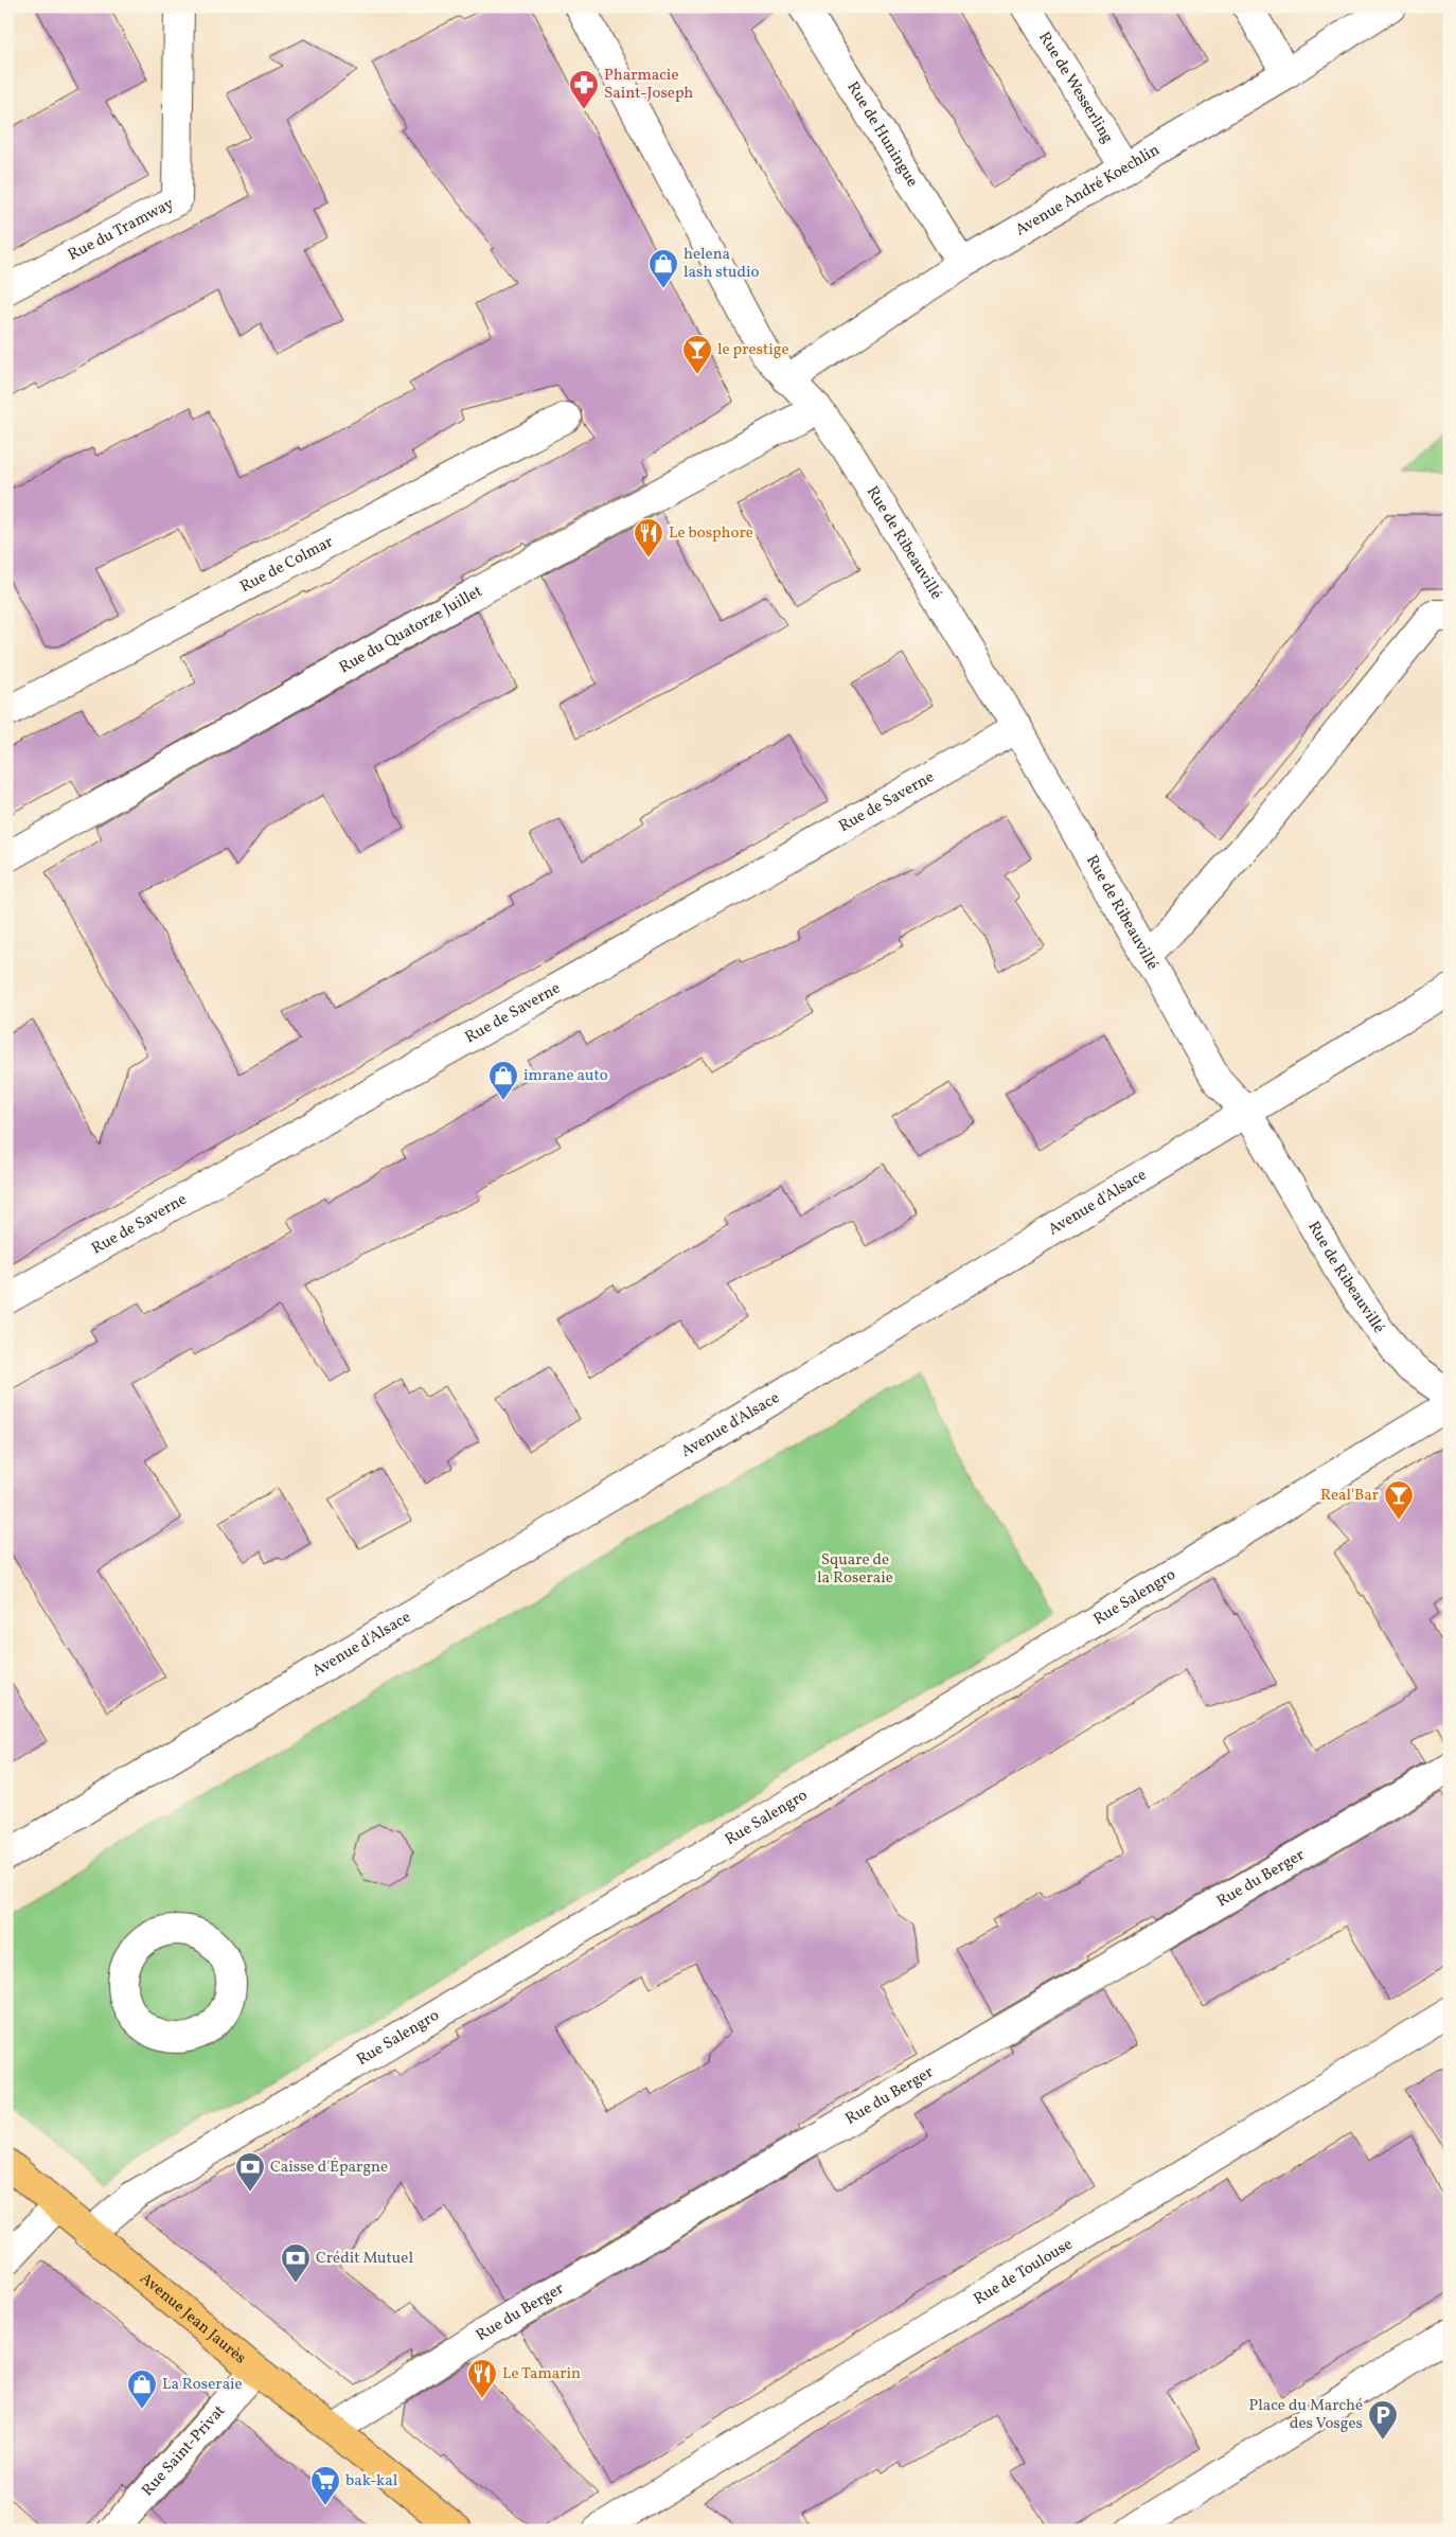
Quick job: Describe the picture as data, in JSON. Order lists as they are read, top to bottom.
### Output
{
  "streets": {
    "main road": ["Avenue Jean Jaurès"],
    "street": [
      "Rue de Wesserling",
      "Rue de Huningue",
      "Avenue André Koechlin",
      "Rue du Tramway",
      "Rue de Ribeauvillé",
      "Rue de Colmar",
      "Rue du Quatorze Juillet",
      "Rue de Saverne",
      "Avenue d'Alsace",
      "Rue Salengro",
      "Rue du Berger",
      "Rue de Toulouse",
      "Rue Saint-Privat"
    ]
  },
  "crossings": [
    ["Rue de Wesserling", "Avenue André Koechlin"],
    ["Rue de Huningue", "Avenue André Koechlin"],
    ["Avenue André Koechlin", "Rue de Ribeauvillé"],
    ["Rue de Ribeauvillé", "Rue du Quatorze Juillet"],
    ["Rue de Ribeauvillé", "Rue de Saverne"],
    ["Rue de Ribeauvillé", "Avenue d'Alsace"],
    ["Rue Salengro", "Avenue Jean Jaurès"],
    ["Rue du Berger", "Avenue Jean Jaurès"],
    ["Avenue Jean Jaurès", "Rue Saint-Privat"]
  ],
  "parks": ["Square de la Roseraie"],
  "places": {
    "pharmacy": ["Pharmacie Saint-Joseph"],
    "shop": ["helena lash studio", "imrane auto", "La Roseraie"],
    "bar": ["le prestige", "Real'Bar"],
    "restaurant": ["Le bosphore", "Le Tamarin"],
    "bank": ["Caisse d'Épargne", "Crédit Mutuel"],
    "parking": ["Place du Marché des Vosges"],
    "supermarket": ["bak-kal"]
  }
}
